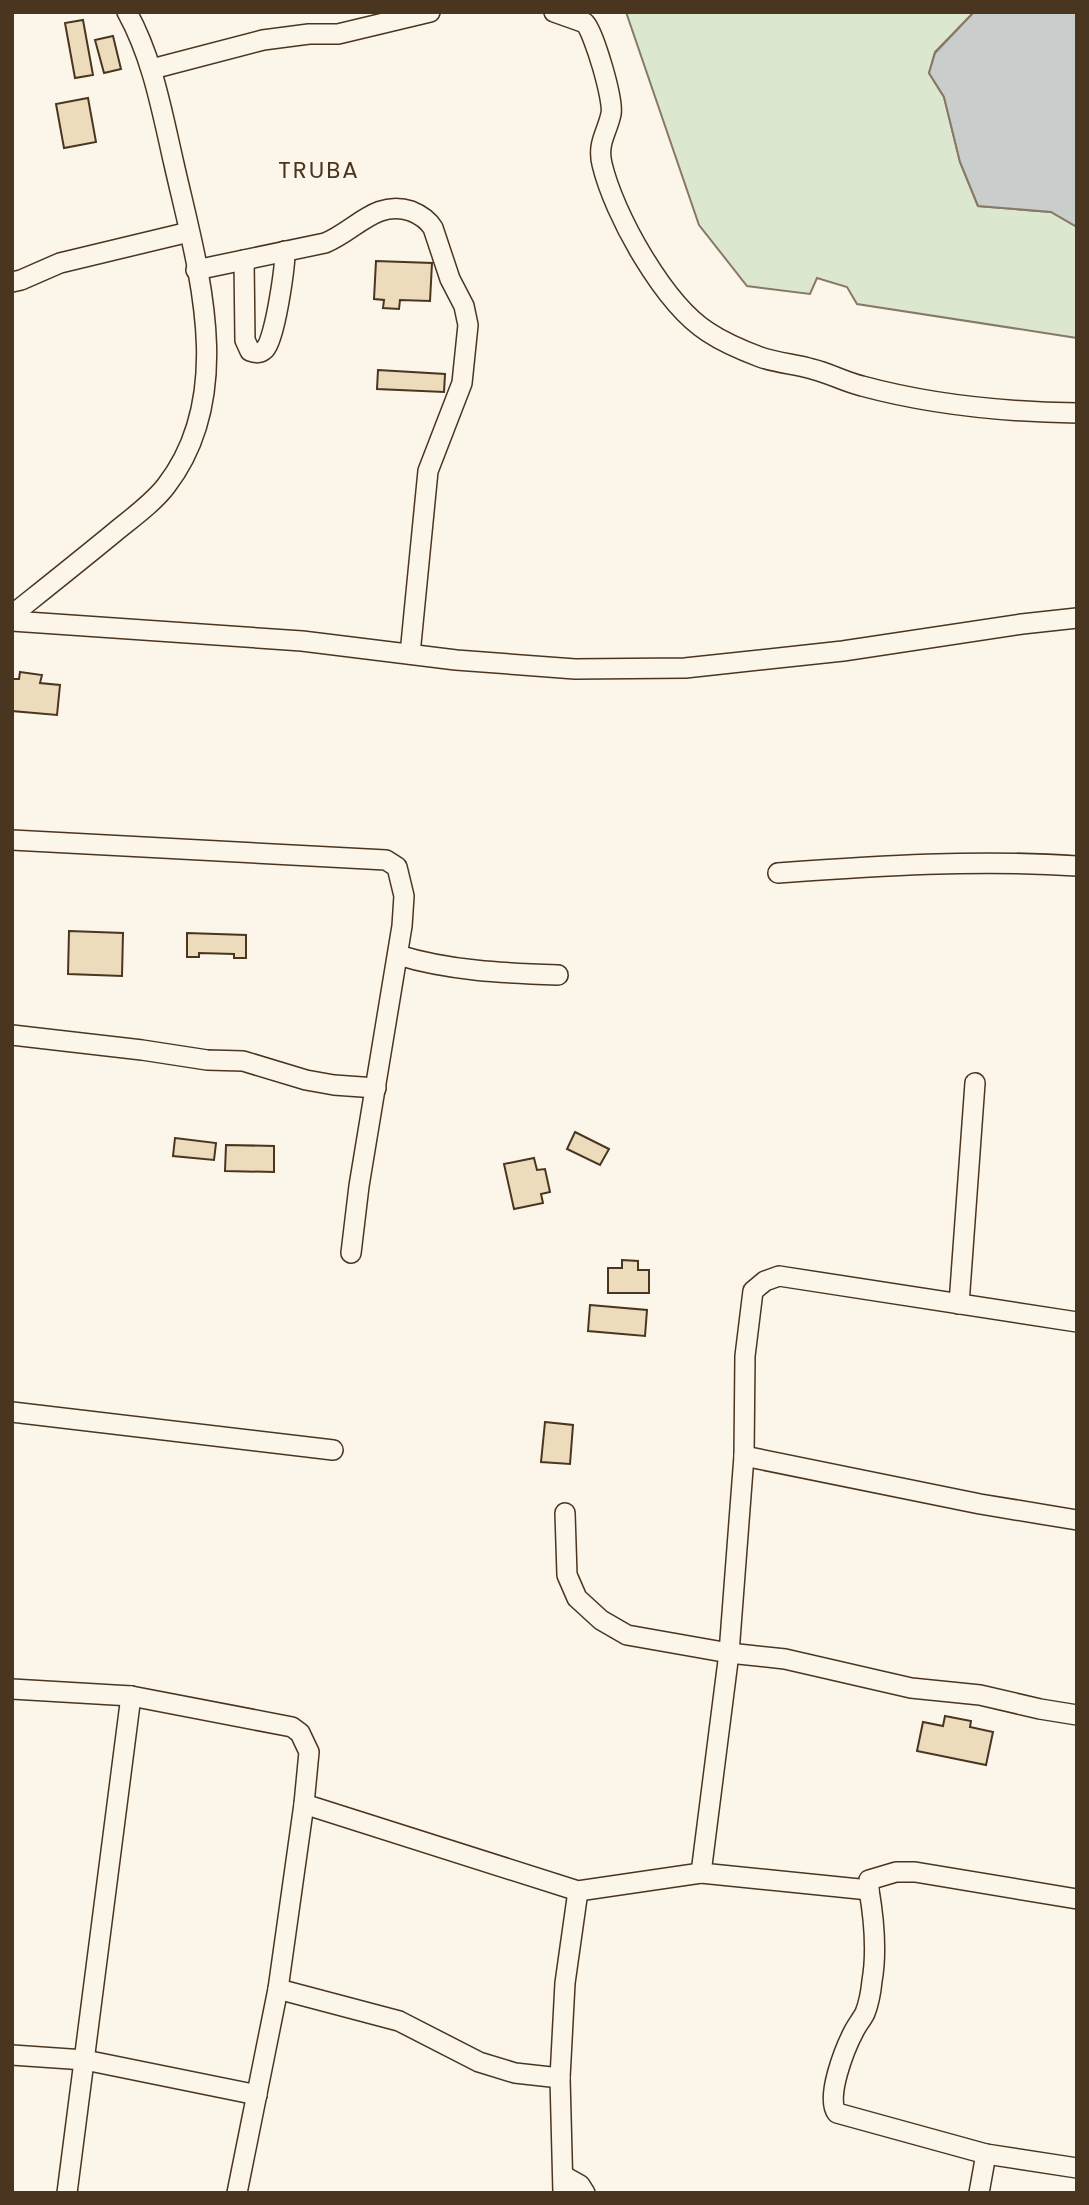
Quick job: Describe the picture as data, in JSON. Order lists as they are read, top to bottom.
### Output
{
  "districts": ["TRUBA"]
}
